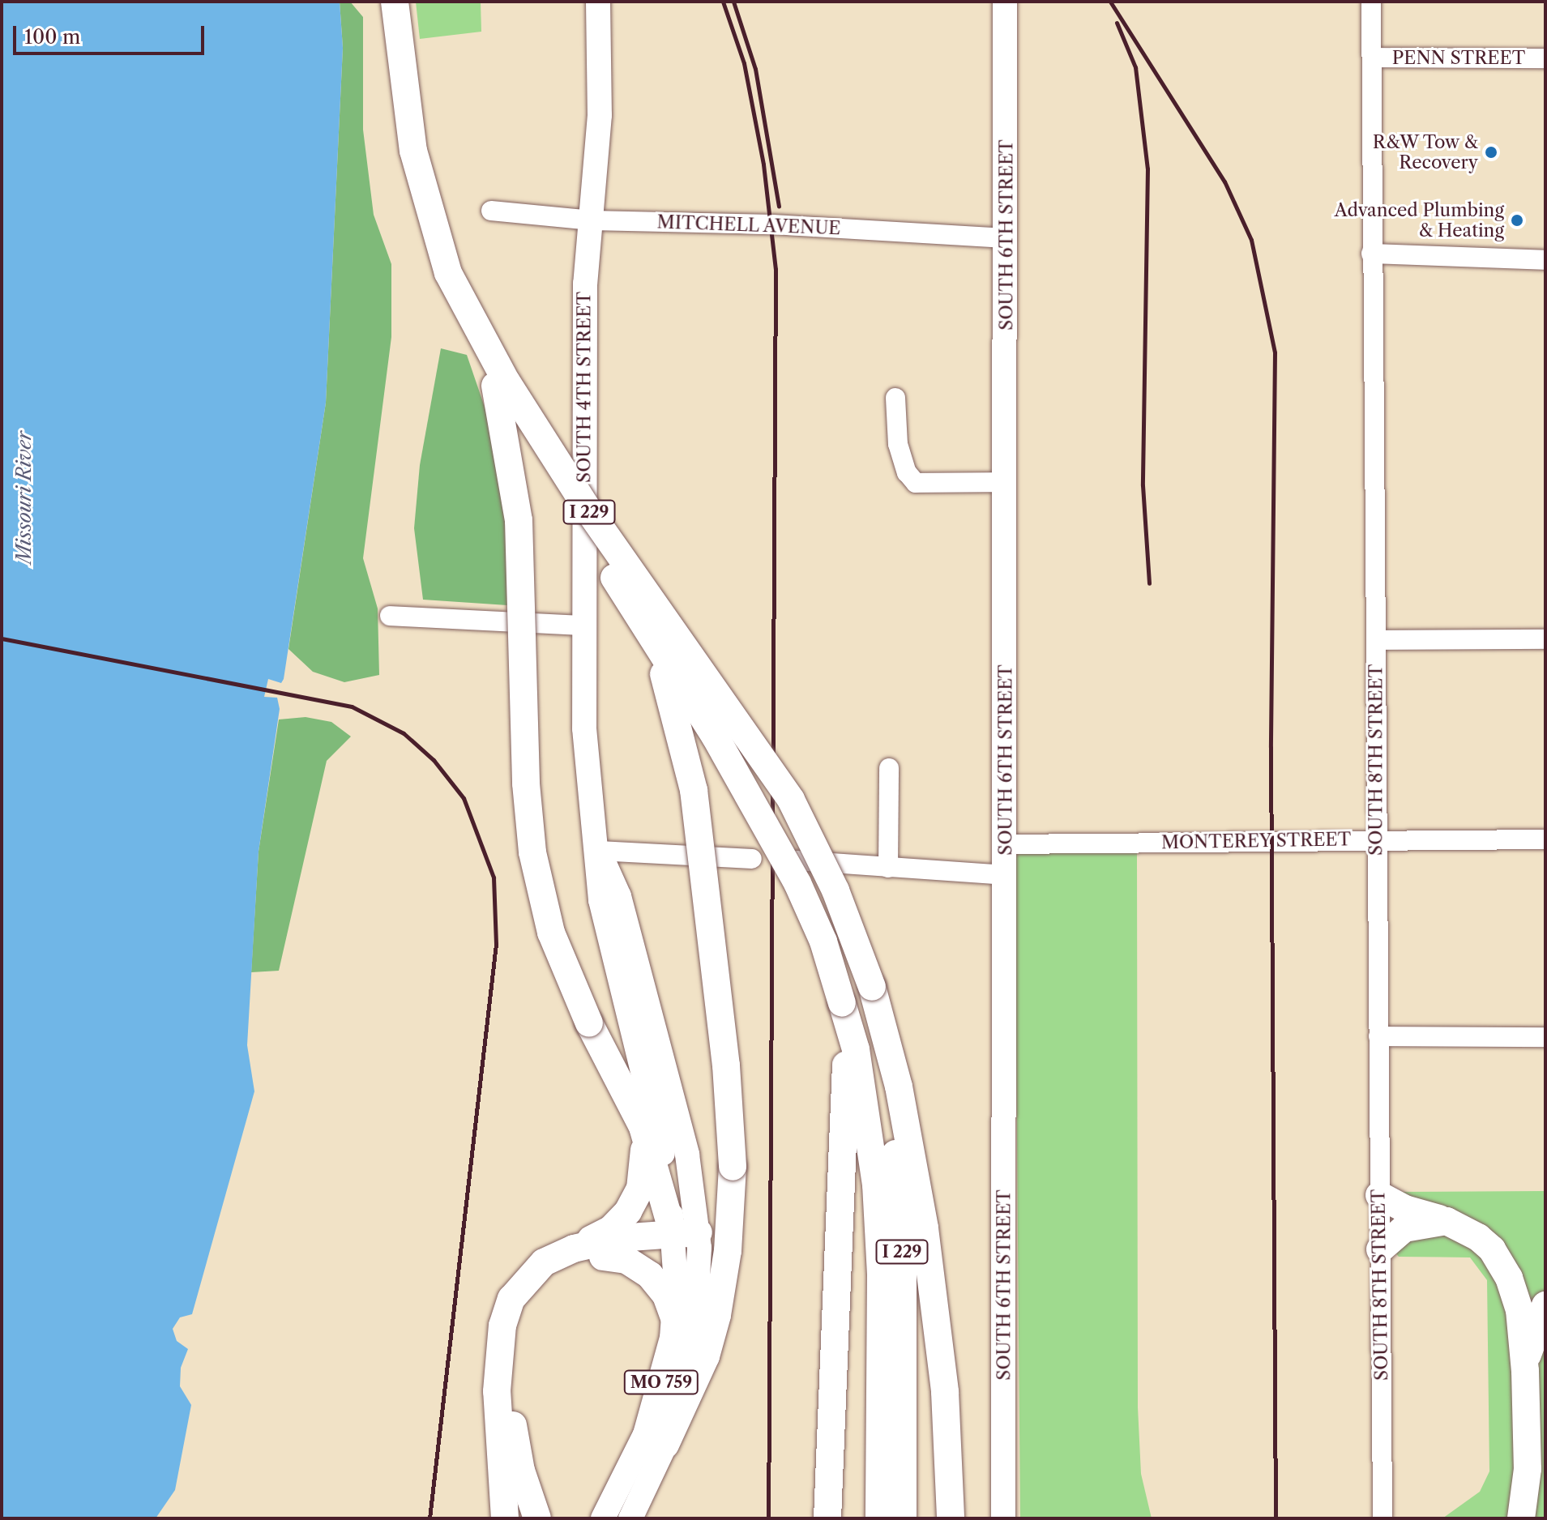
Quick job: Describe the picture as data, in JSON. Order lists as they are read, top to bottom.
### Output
{
  "streets": {
    "highway": ["I 229"],
    "main road": ["SOUTH 6TH STREET", "SOUTH 4TH STREET", "MO 759"],
    "street": [
      "PENN STREET",
      "MITCHELL AVENUE",
      "SOUTH 8TH STREET",
      "MONTEREY STREET"
    ]
  },
  "crossings": [
    ["PENN STREET", "SOUTH 8TH STREET"],
    ["MITCHELL AVENUE", "SOUTH 6TH STREET"],
    ["MITCHELL AVENUE", "SOUTH 4TH STREET"],
    ["SOUTH 6TH STREET", "MONTEREY STREET"],
    ["SOUTH 4TH STREET", "MO 759"],
    ["SOUTH 8TH STREET", "MONTEREY STREET"]
  ],
  "water": ["Missouri River"],
  "places": ["R&W Tow & Recovery", "Advanced Plumbing & Heating"],
  "scale_bar": "100 m"
}
